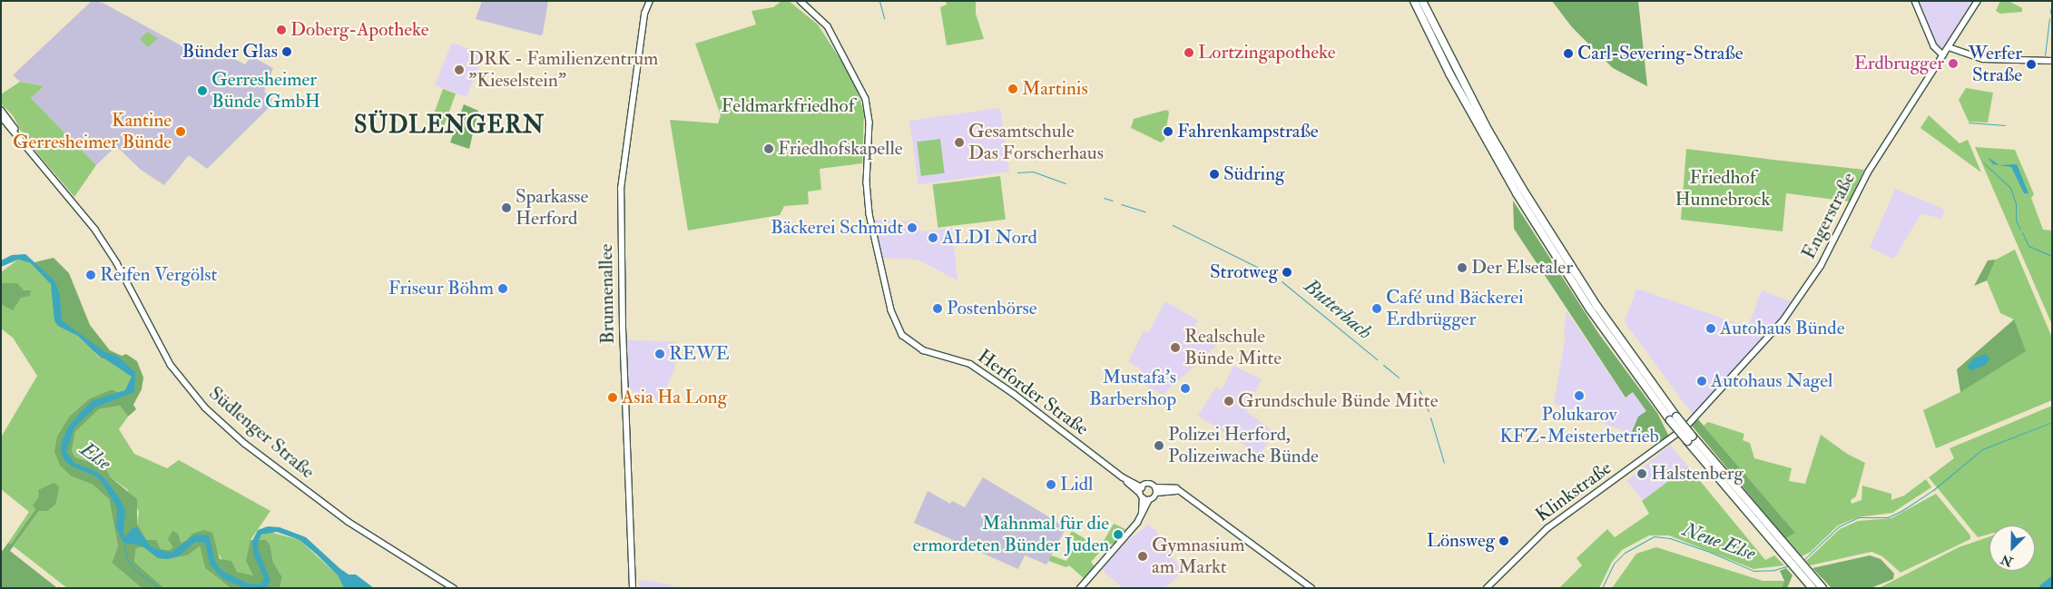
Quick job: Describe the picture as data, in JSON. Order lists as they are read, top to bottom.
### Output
{
  "streets": {
    "main road": [
      "Engerstraße",
      "Brunnenallee",
      "Herforder Straße",
      "Südlenger Straße",
      "Klinkstraße"
    ]
  },
  "crossings": [
    ["Engerstraße", "Klinkstraße"]
  ],
  "districts": ["SÜDLENGERN"],
  "water": ["Butterbach", "Else", "Neue Else"],
  "parks": ["Feldmarkfriedhof", "Friedhof Hunnebrock"],
  "places": [
    "Doberg-Apotheke",
    "Bünder Glas",
    "Lortzingapotheke",
    "Carl-Severing-Straße",
    "Erdbrugger",
    "Werfer Straße",
    "DRK - Familienzentrum \"Kieselstein\"",
    "Martinis",
    "Gerresheimer Bünde GmbH",
    "Kantine Gerresheimer Bünde",
    "Fahrenkampstraße",
    "Gesamtschule Das Forscherhaus",
    "Friedhofskapelle",
    "Südring",
    "Sparkasse Herford",
    "Bäckerei Schmidt",
    "ALDI Nord",
    "Der Elsetaler",
    "Strotweg",
    "Reifen Vergölst",
    "Friseur Böhm",
    "Postenbörse",
    "Café und Bäckerei Erdbrügger",
    "Autohaus Bünde",
    "Realschule Bünde Mitte",
    "REWE",
    "Autohaus Nagel",
    "Mustafa’s Barbershop",
    "Polukarov KFZ-Meisterbetrieb",
    "Asia Ha Long",
    "Grundschule Bünde Mitte",
    "Polizei Herford, Polizeiwache Bünde",
    "Halstenberg",
    "Lidl",
    "Mahnmal für die ermordeten Bünder Juden",
    "Lönsweg",
    "Gymnasium am Markt"
  ],
  "north": "bottom left"
}
